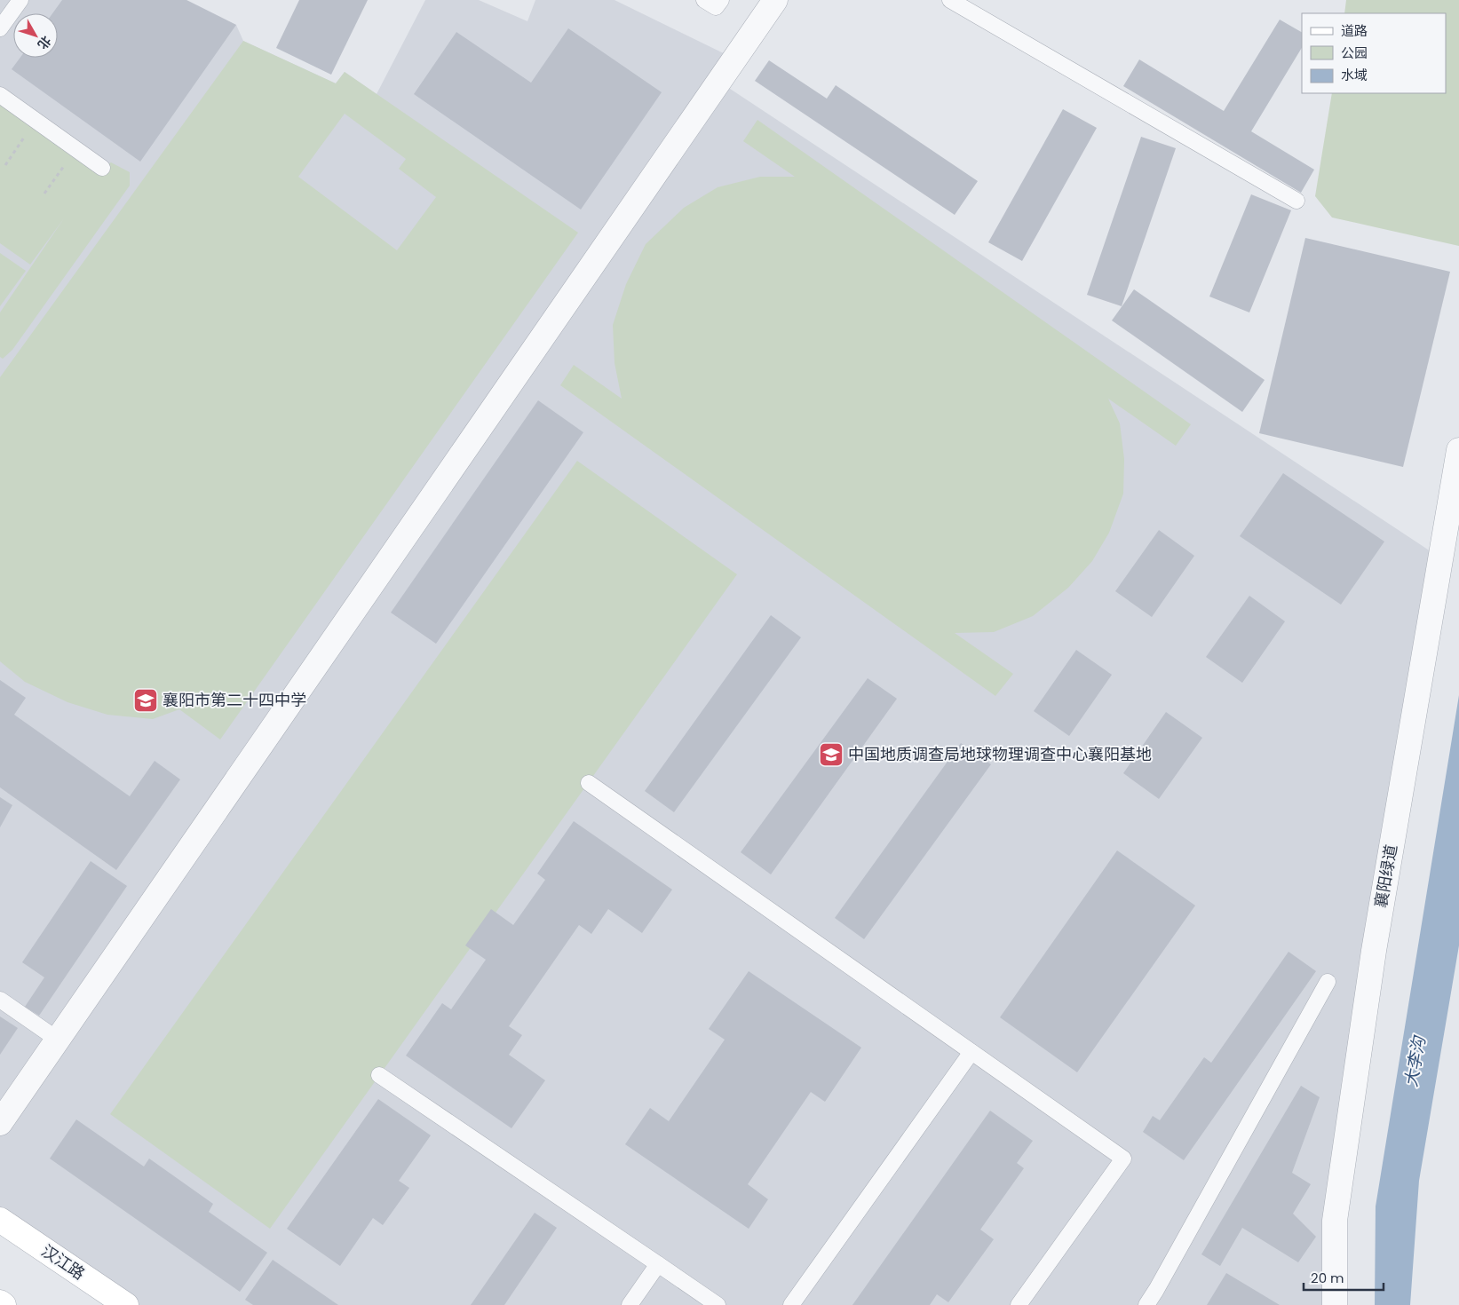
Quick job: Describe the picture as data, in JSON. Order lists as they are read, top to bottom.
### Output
{
  "streets": {
    "main road": ["汉江路"],
    "street": ["襄阳绿道"]
  },
  "water": ["大李沟"],
  "places": {
    "school or university": ["襄阳市第二十四中学", "中国地质调查局地球物理调查中心襄阳基地"]
  },
  "legend": ["道路", "公园", "水域"],
  "scale_bar": "20 m",
  "north": "bottom right"
}
